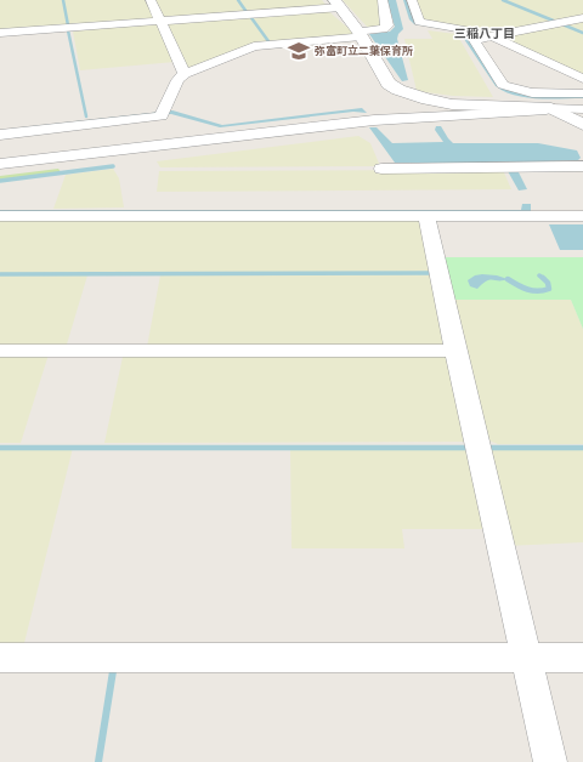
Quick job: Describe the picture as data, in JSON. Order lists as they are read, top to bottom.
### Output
{
  "districts": ["三稲八丁目"],
  "places": {
    "school or university": ["弥富町立二葉保育所"]
  }
}
